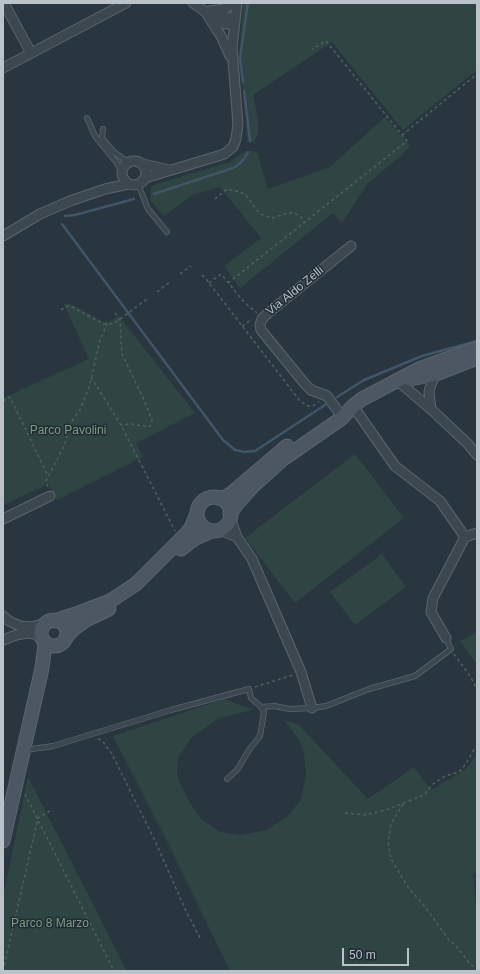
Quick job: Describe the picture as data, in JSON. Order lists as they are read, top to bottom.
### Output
{
  "streets": {
    "street": ["Via Aldo Zelli"]
  },
  "parks": ["Parco Pavolini", "Parco 8 Marzo"],
  "scale_bar": "50 m"
}
